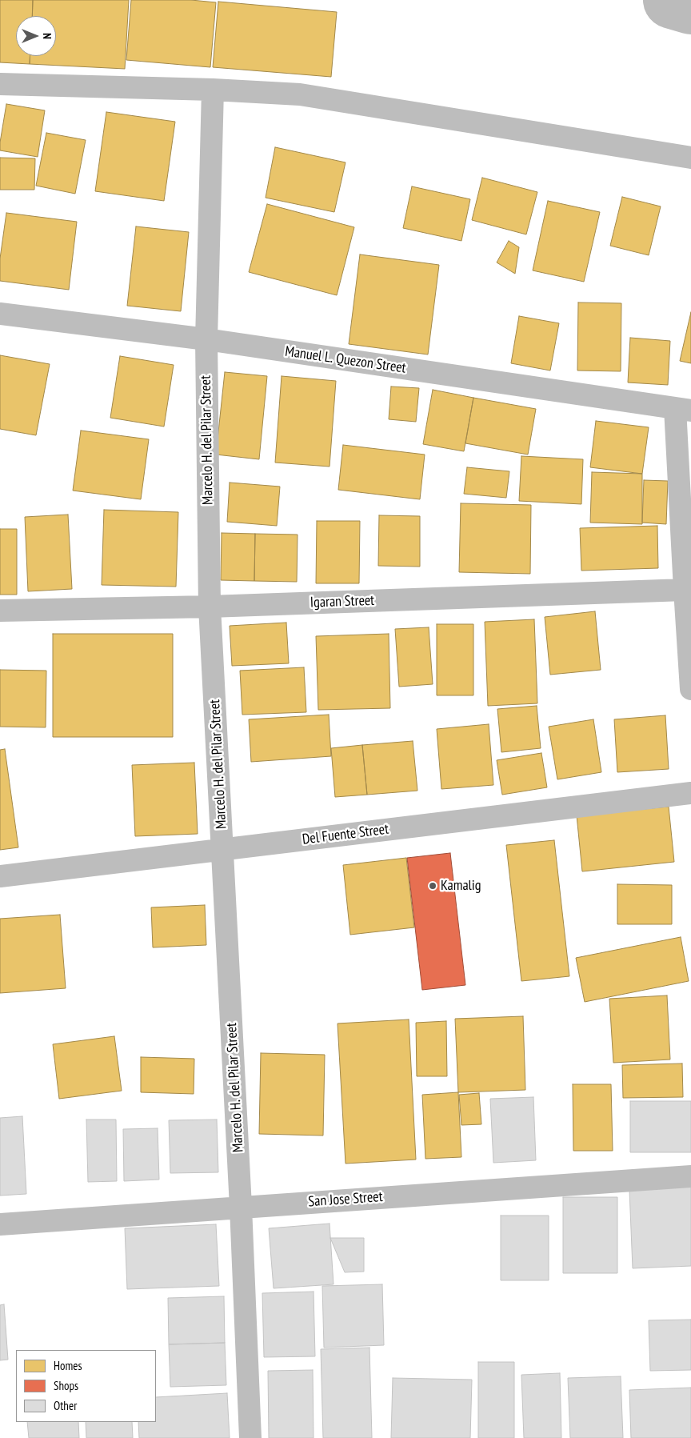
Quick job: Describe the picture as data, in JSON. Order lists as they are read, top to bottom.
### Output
{
  "streets": {
    "street": [
      "Manuel L. Quezon Street",
      "Marcelo H. del Pilar Street",
      "Igaran Street",
      "Del Fuente Street",
      "San Jose Street"
    ]
  },
  "crossings": [
    ["Manuel L. Quezon Street", "Marcelo H. del Pilar Street"],
    ["Marcelo H. del Pilar Street", "Igaran Street"],
    ["Marcelo H. del Pilar Street", "Del Fuente Street"],
    ["Marcelo H. del Pilar Street", "San Jose Street"]
  ],
  "places": ["Kamalig"],
  "legend": ["Homes", "Shops", "Other"],
  "north": "right"
}
